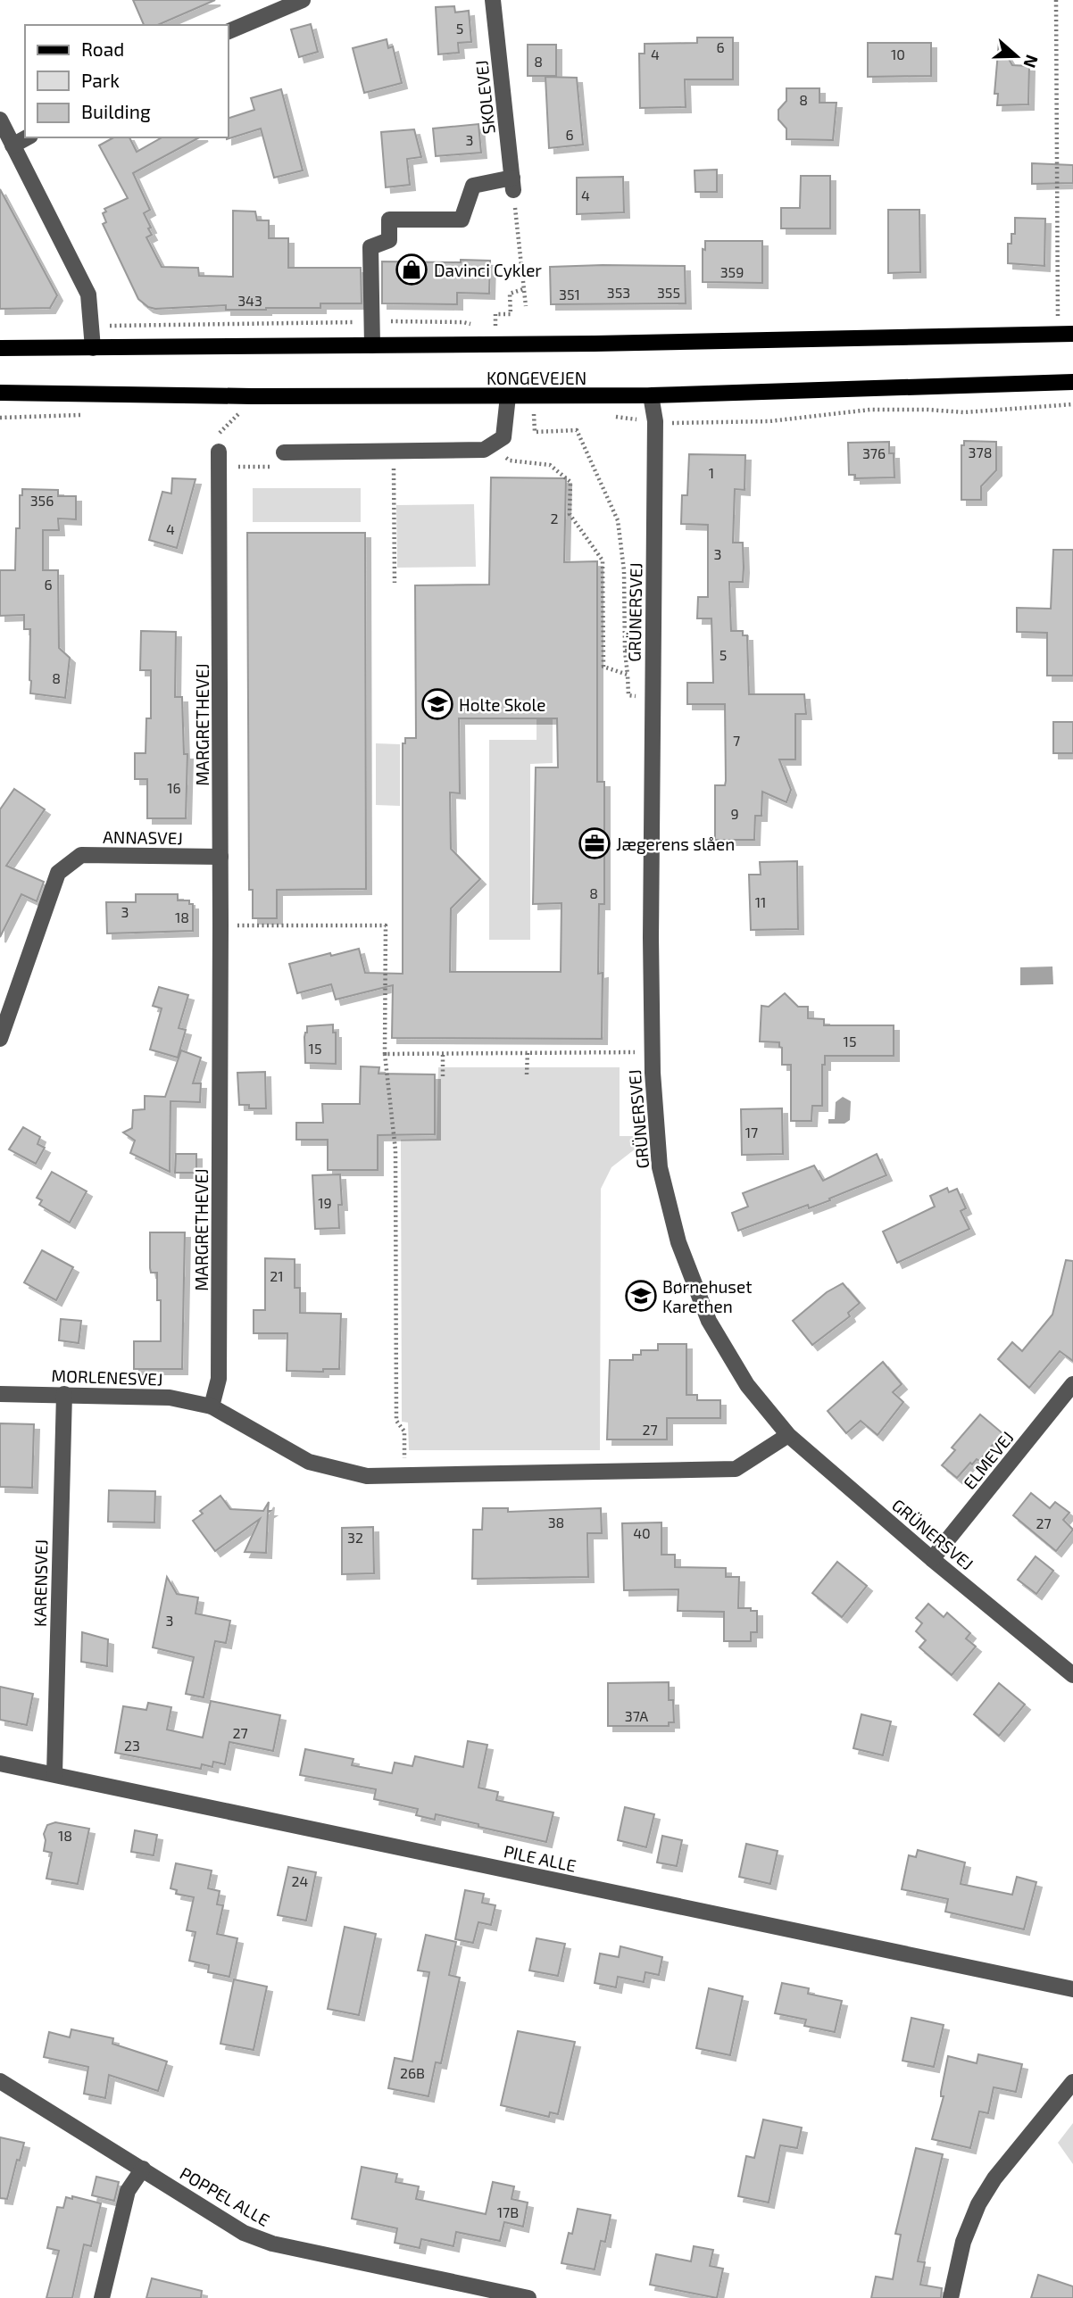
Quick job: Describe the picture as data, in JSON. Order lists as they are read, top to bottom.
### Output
{
  "streets": {
    "main road": ["KONGEVEJEN"],
    "street": [
      "SKOLEVEJ",
      "GRÜNERSVEJ",
      "MARGRETHEVEJ",
      "ANNASVEJ",
      "MORLENESVEJ",
      "ELMEVEJ",
      "KARENSVEJ",
      "PILE ALLE",
      "POPPEL ALLE"
    ]
  },
  "crossings": [
    ["KONGEVEJEN", "GRÜNERSVEJ"],
    ["GRÜNERSVEJ", "ELMEVEJ"],
    ["MARGRETHEVEJ", "ANNASVEJ"],
    ["MARGRETHEVEJ", "MORLENESVEJ"],
    ["MORLENESVEJ", "KARENSVEJ"],
    ["KARENSVEJ", "PILE ALLE"]
  ],
  "places": {
    "shop": ["Davinci Cykler"],
    "school or university": ["Holte Skole", "Børnehuset Karethen"],
    "office": ["Jægerens slåen"]
  },
  "house_numbers": [
    "5",
    "6",
    "4",
    "10",
    "8",
    "8",
    "6",
    "3",
    "4",
    "359",
    "353",
    "355",
    "351",
    "343",
    "378",
    "376",
    "1",
    "356",
    "2",
    "4",
    "3",
    "6",
    "5",
    "8",
    "7",
    "16",
    "9",
    "8",
    "11",
    "3",
    "18",
    "15",
    "15",
    "17",
    "19",
    "21",
    "27",
    "38",
    "27",
    "40",
    "32",
    "3",
    "37A",
    "27",
    "23",
    "18",
    "24",
    "26B",
    "17B"
  ],
  "legend": ["Road", "Park", "Building"],
  "north": "right"
}
